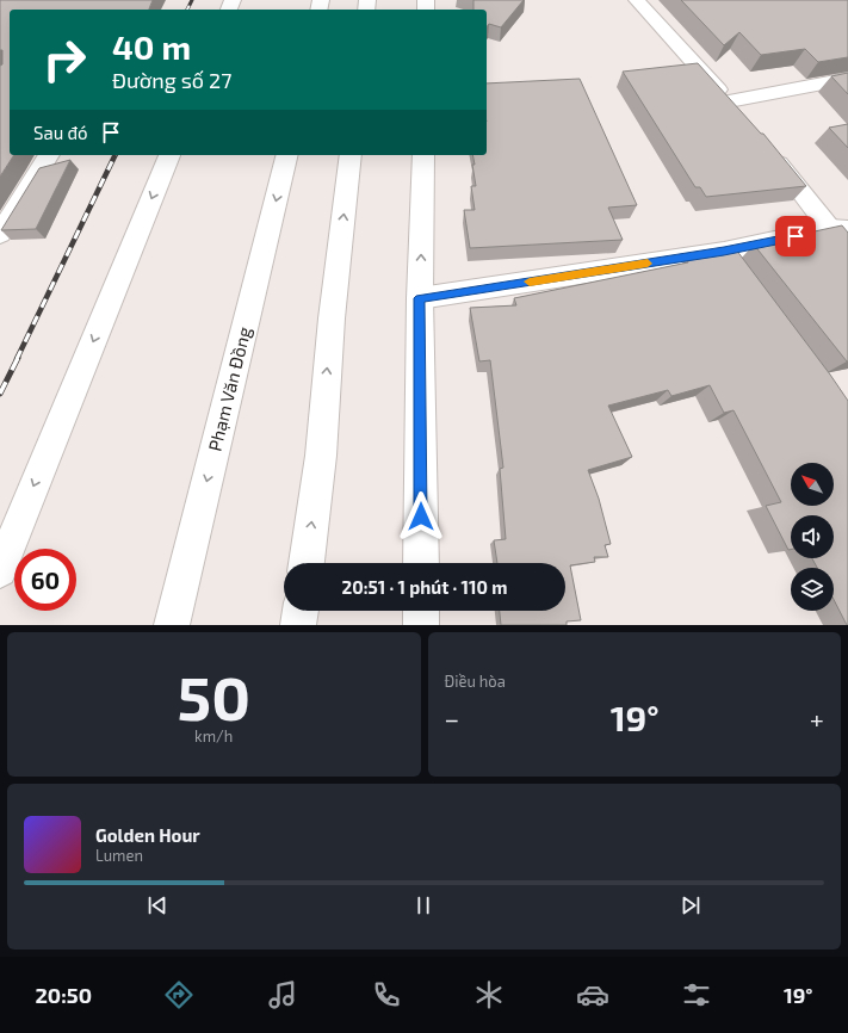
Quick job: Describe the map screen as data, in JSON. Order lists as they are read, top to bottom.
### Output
{
  "streets": {
    "main road": ["Phạm Văn Đồng"]
  },
  "north": "top left",
  "page": {
    "turn": ["40 m", "Đường số 27"],
    "then": "Sau đó",
    "limit": "60",
    "trip": "20:51 · 1 phút · 110 m",
    "tile": [
      ["50", "km/h"],
      "Điều hòa"
    ],
    "heat": ["−", "19°", "+"],
    "song": ["Golden Hour", "Lumen"],
    "tabs": ["20:50", "19°"]
  }
}
